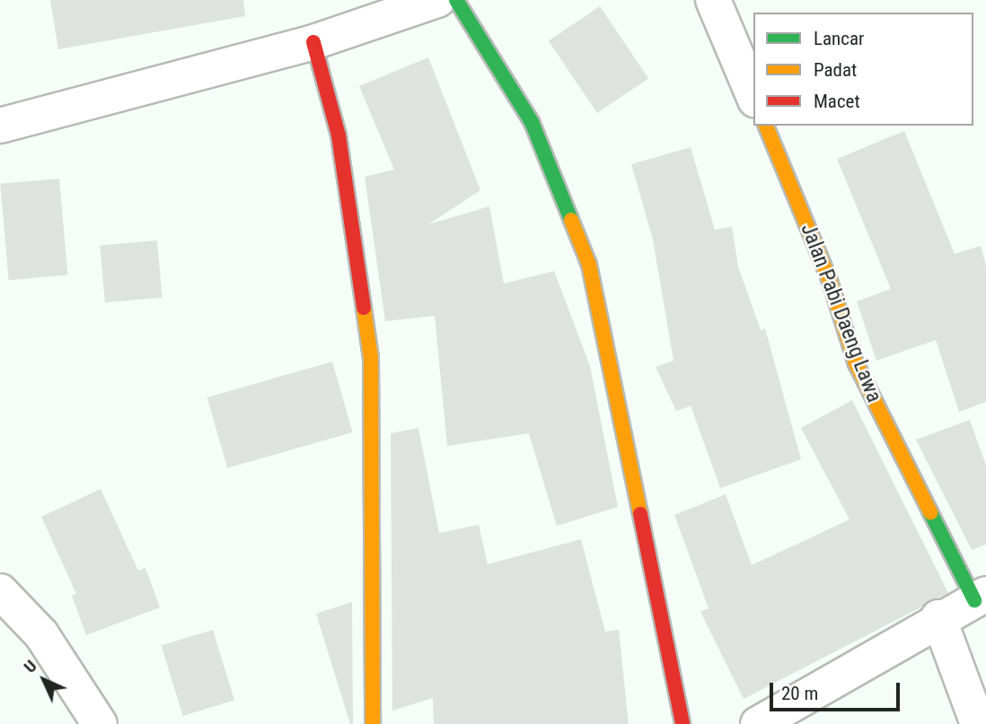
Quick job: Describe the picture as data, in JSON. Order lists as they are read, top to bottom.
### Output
{
  "streets": {
    "street": ["Jalan Pabi Daeng Lawa"]
  },
  "legend": ["Lancar", "Padat", "Macet"],
  "scale_bar": "20 m",
  "north": "top left"
}
